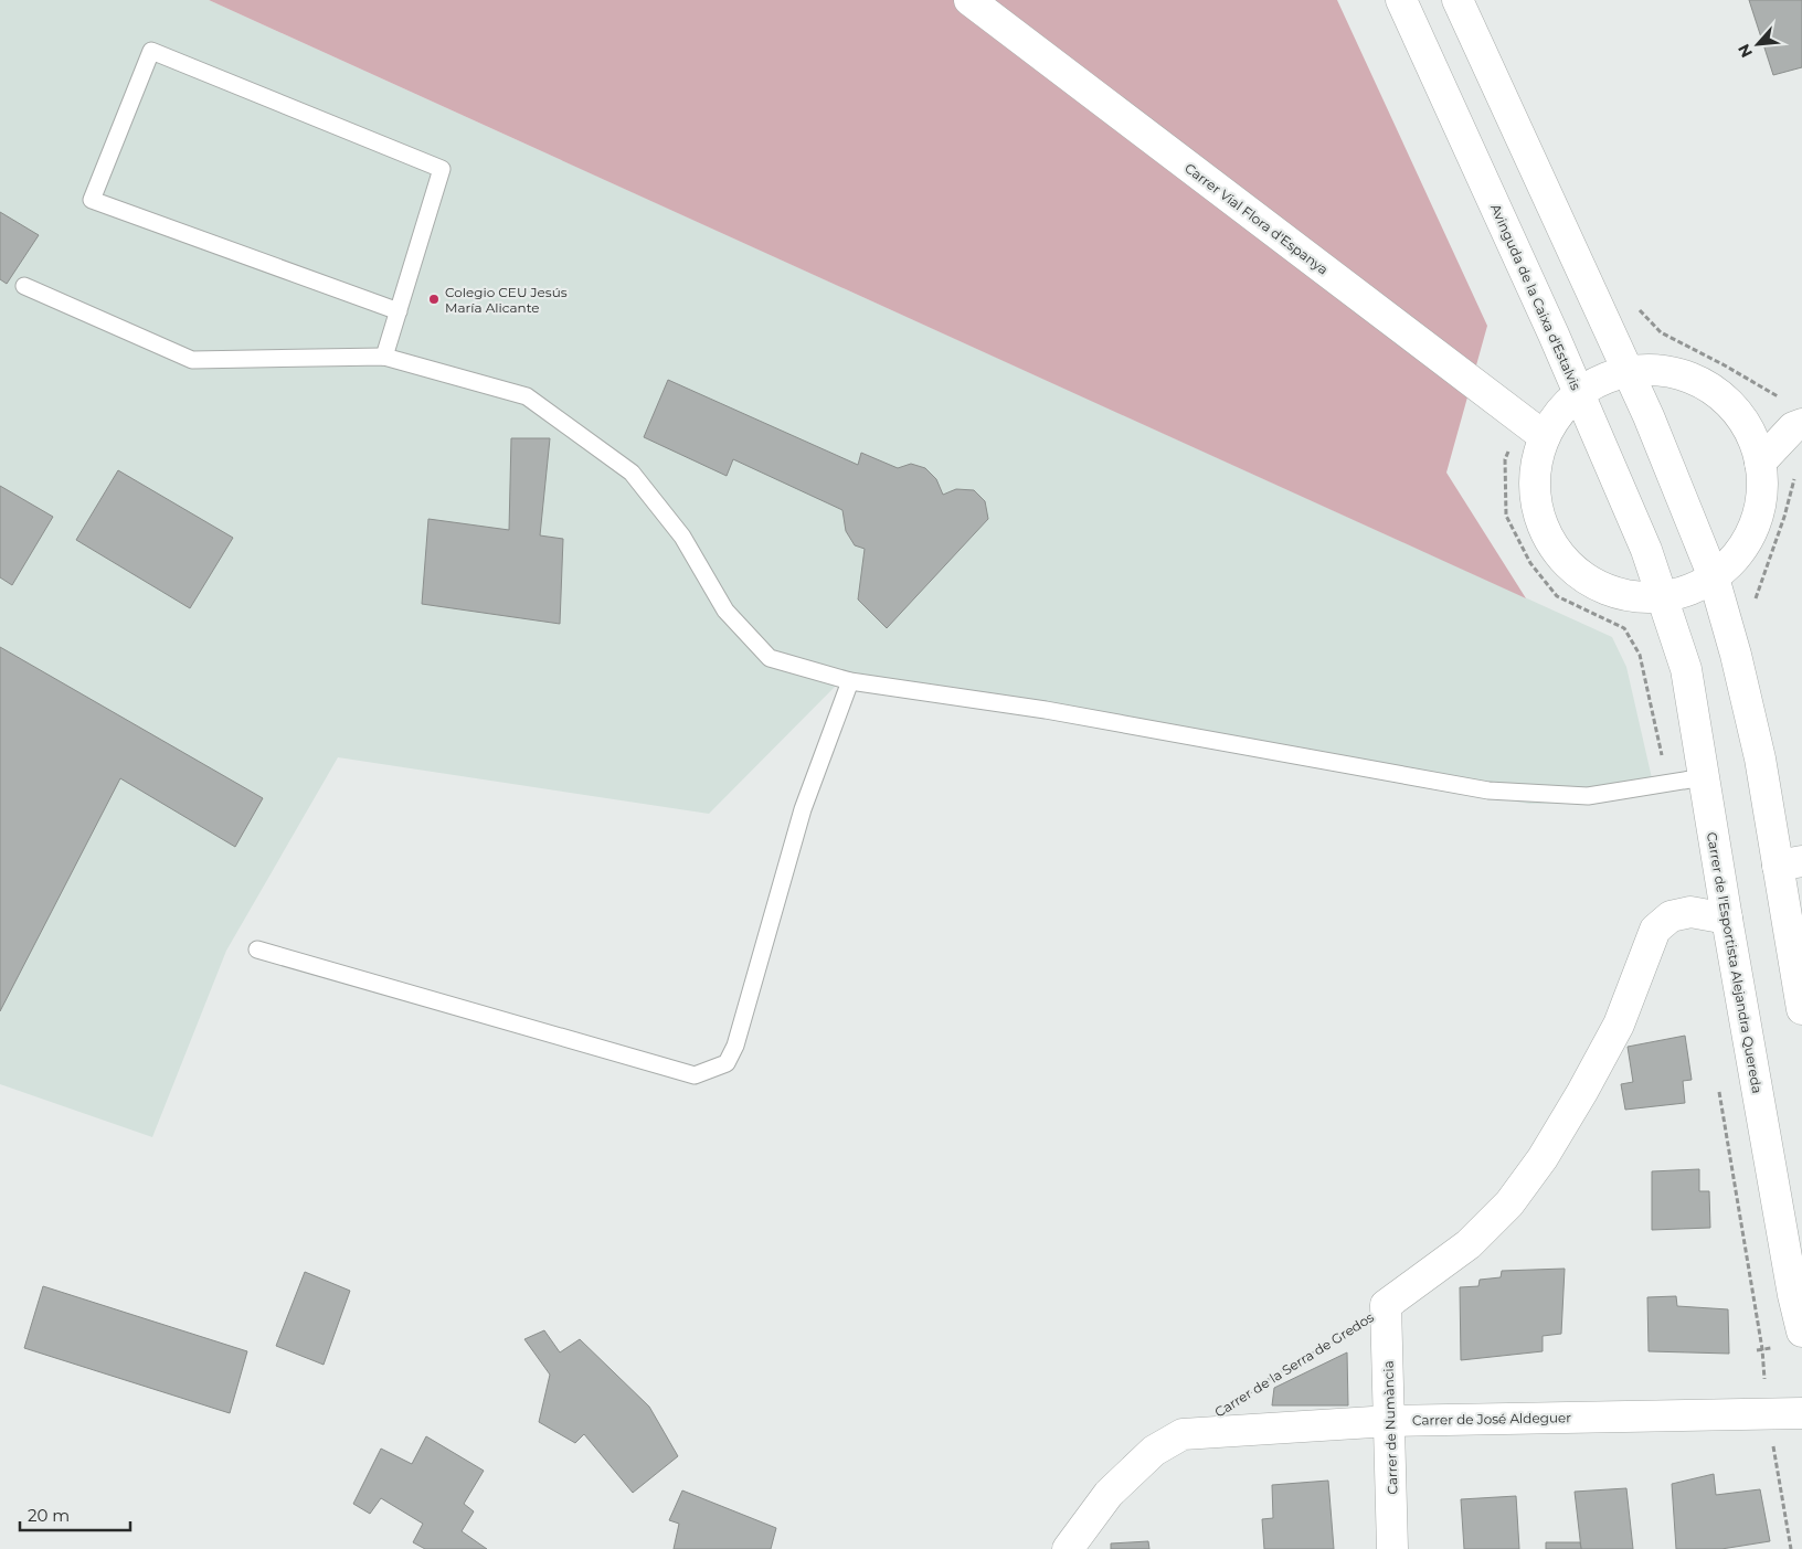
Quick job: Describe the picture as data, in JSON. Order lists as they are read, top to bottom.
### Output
{
  "streets": {
    "main road": [
      "Carrer Vial Flora d'Espanya",
      "Avinguda de la Caixa d'Estalvis",
      "Carrer de l'Esportista Alejandra Quereda",
      "Carrer de la Serra de Gredos",
      "Carrer de José Aldeguer",
      "Carrer de Numància"
    ]
  },
  "crossings": [
    ["Avinguda de la Caixa d'Estalvis", "Carrer de l'Esportista Alejandra Quereda"],
    ["Carrer de l'Esportista Alejandra Quereda", "Carrer de la Serra de Gredos"],
    ["Carrer de la Serra de Gredos", "Carrer de Numància"],
    ["Carrer de José Aldeguer", "Carrer de Numància"]
  ],
  "places": ["Colegio CEU Jesús María Alicante"],
  "scale_bar": "20 m",
  "north": "bottom left"
}
